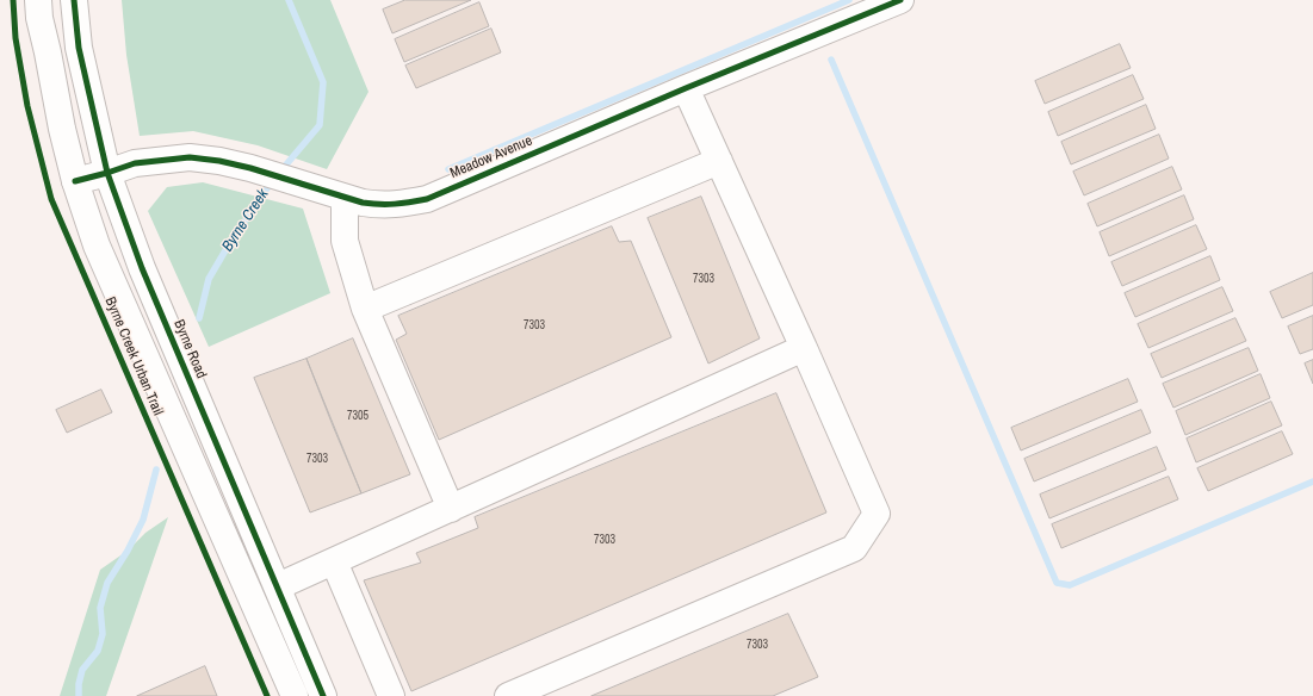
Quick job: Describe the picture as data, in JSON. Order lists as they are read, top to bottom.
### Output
{
  "streets": {
    "main road": ["Meadow Avenue", "Byrne Road"],
    "cycle path": ["Byrne Creek Urban Trail"]
  },
  "crossings": [
    ["Meadow Avenue", "Byrne Road"]
  ],
  "water": ["Byrne Creek"],
  "house_numbers": [
    "7303",
    "7303",
    "7305",
    "7303",
    "7303",
    "7303"
  ]
}
